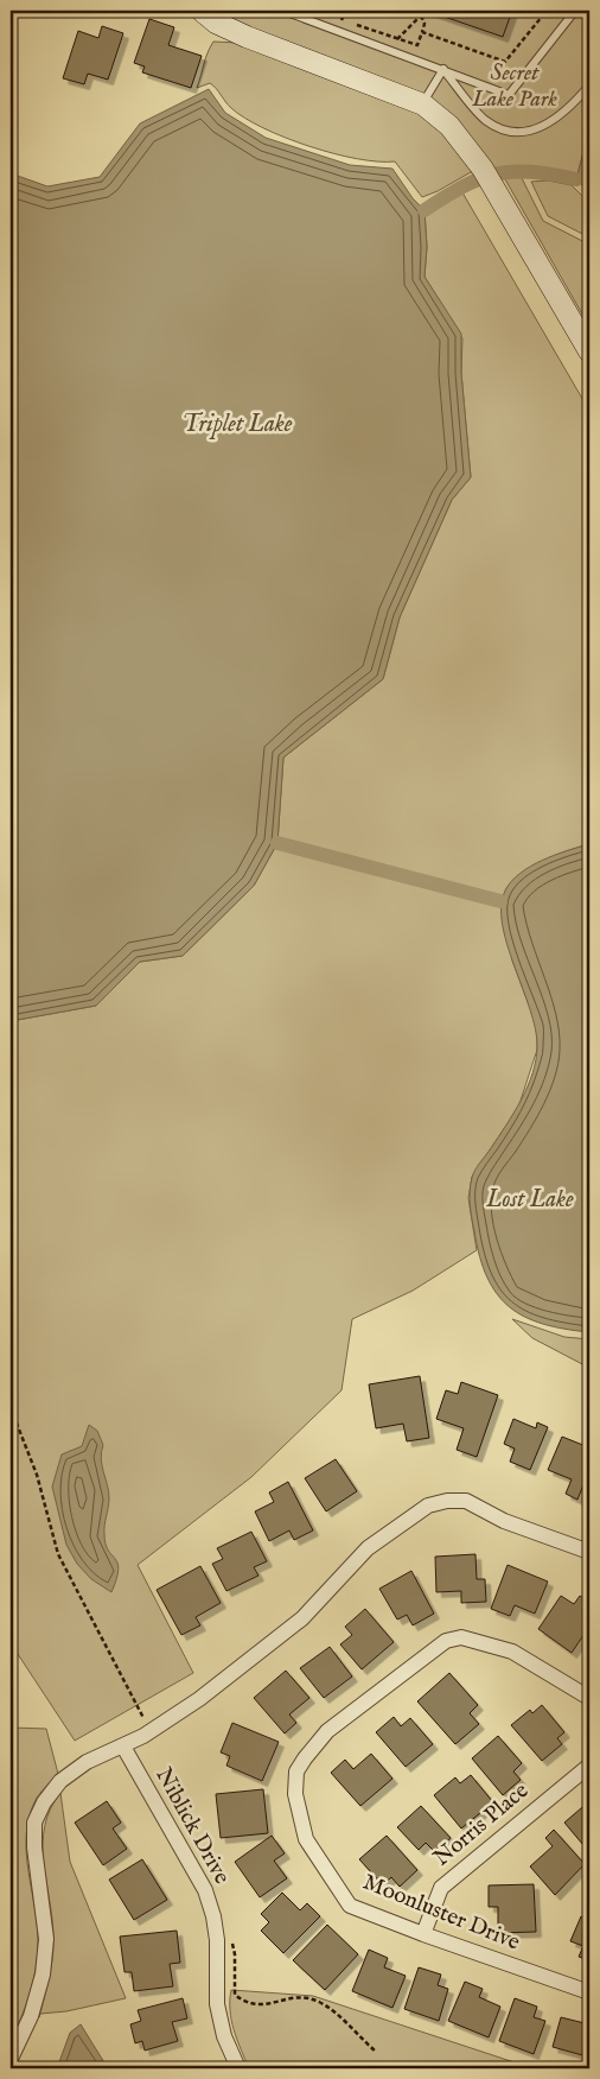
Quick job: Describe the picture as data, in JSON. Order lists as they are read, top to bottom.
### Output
{
  "streets": {
    "street": ["Norris Place", "Niblick Drive", "Moonluster Drive"]
  },
  "crossings": [
    ["Norris Place", "Moonluster Drive"]
  ],
  "water": ["Triplet Lake", "Lost Lake"],
  "parks": ["Secret Lake Park"]
}
